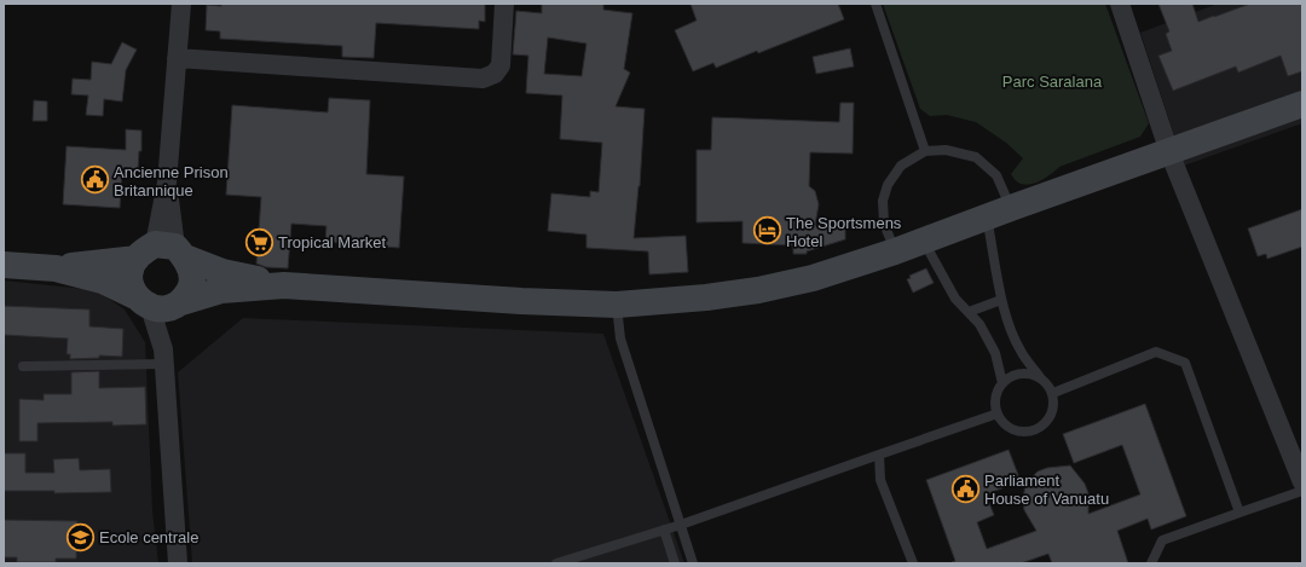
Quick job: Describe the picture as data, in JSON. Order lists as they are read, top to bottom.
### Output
{
  "parks": ["Parc Saralana"],
  "places": {
    "public building": ["Ancienne Prison Britannique", "Parliament House of Vanuatu"],
    "hotel": ["The Sportsmens Hotel"],
    "supermarket": ["Tropical Market"],
    "school or university": ["Ecole centrale"]
  }
}
